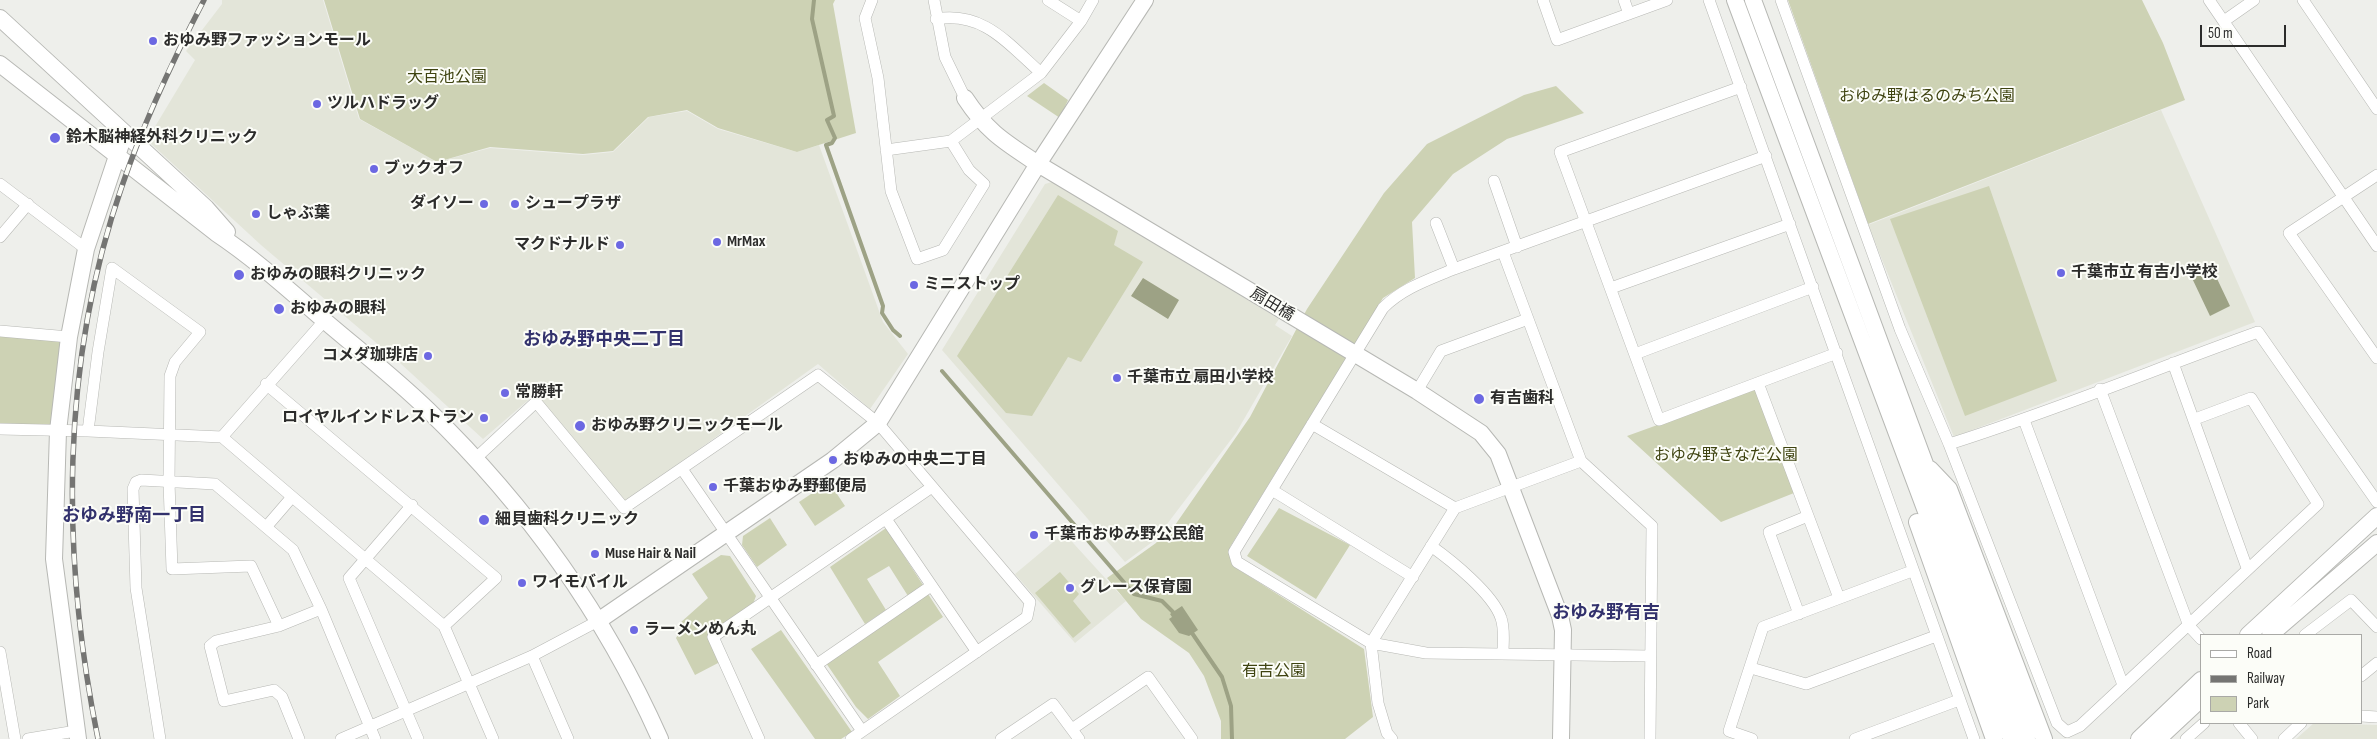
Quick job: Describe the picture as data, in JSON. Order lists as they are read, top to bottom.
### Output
{
  "streets": {
    "street": ["扇田橋"]
  },
  "districts": ["おゆみ野中央二丁目", "おゆみ野南一丁目", "おゆみ野有吉"],
  "parks": [
    "大百池公園",
    "おゆみ野はるのみち公園",
    "おゆみ野きなだ公園",
    "有吉公園"
  ],
  "places": [
    "おゆみ野ファッションモール",
    "ツルハドラッグ",
    "鈴木脳神経外科クリニック",
    "ブックオフ",
    "ダイソー",
    "シュープラザ",
    "しゃぶ葉",
    "MrMax",
    "マクドナルド",
    "千葉市立 有吉小学校",
    "おゆみの眼科クリニック",
    "ミニストップ",
    "おゆみの眼科",
    "コメダ珈琲店",
    "千葉市立 扇田小学校",
    "常勝軒",
    "有吉歯科",
    "ロイヤルインドレストラン",
    "おゆみ野クリニックモール",
    "おゆみの中央二丁目",
    "千葉おゆみ野郵便局",
    "細貝歯科クリニック",
    "千葉市おゆみ野公民館",
    "Muse Hair & Nail",
    "ワイモバイル",
    "グレース保育園",
    "ラーメンめん丸"
  ],
  "legend": ["Road", "Railway", "Park"],
  "scale_bar": "50 m"
}
